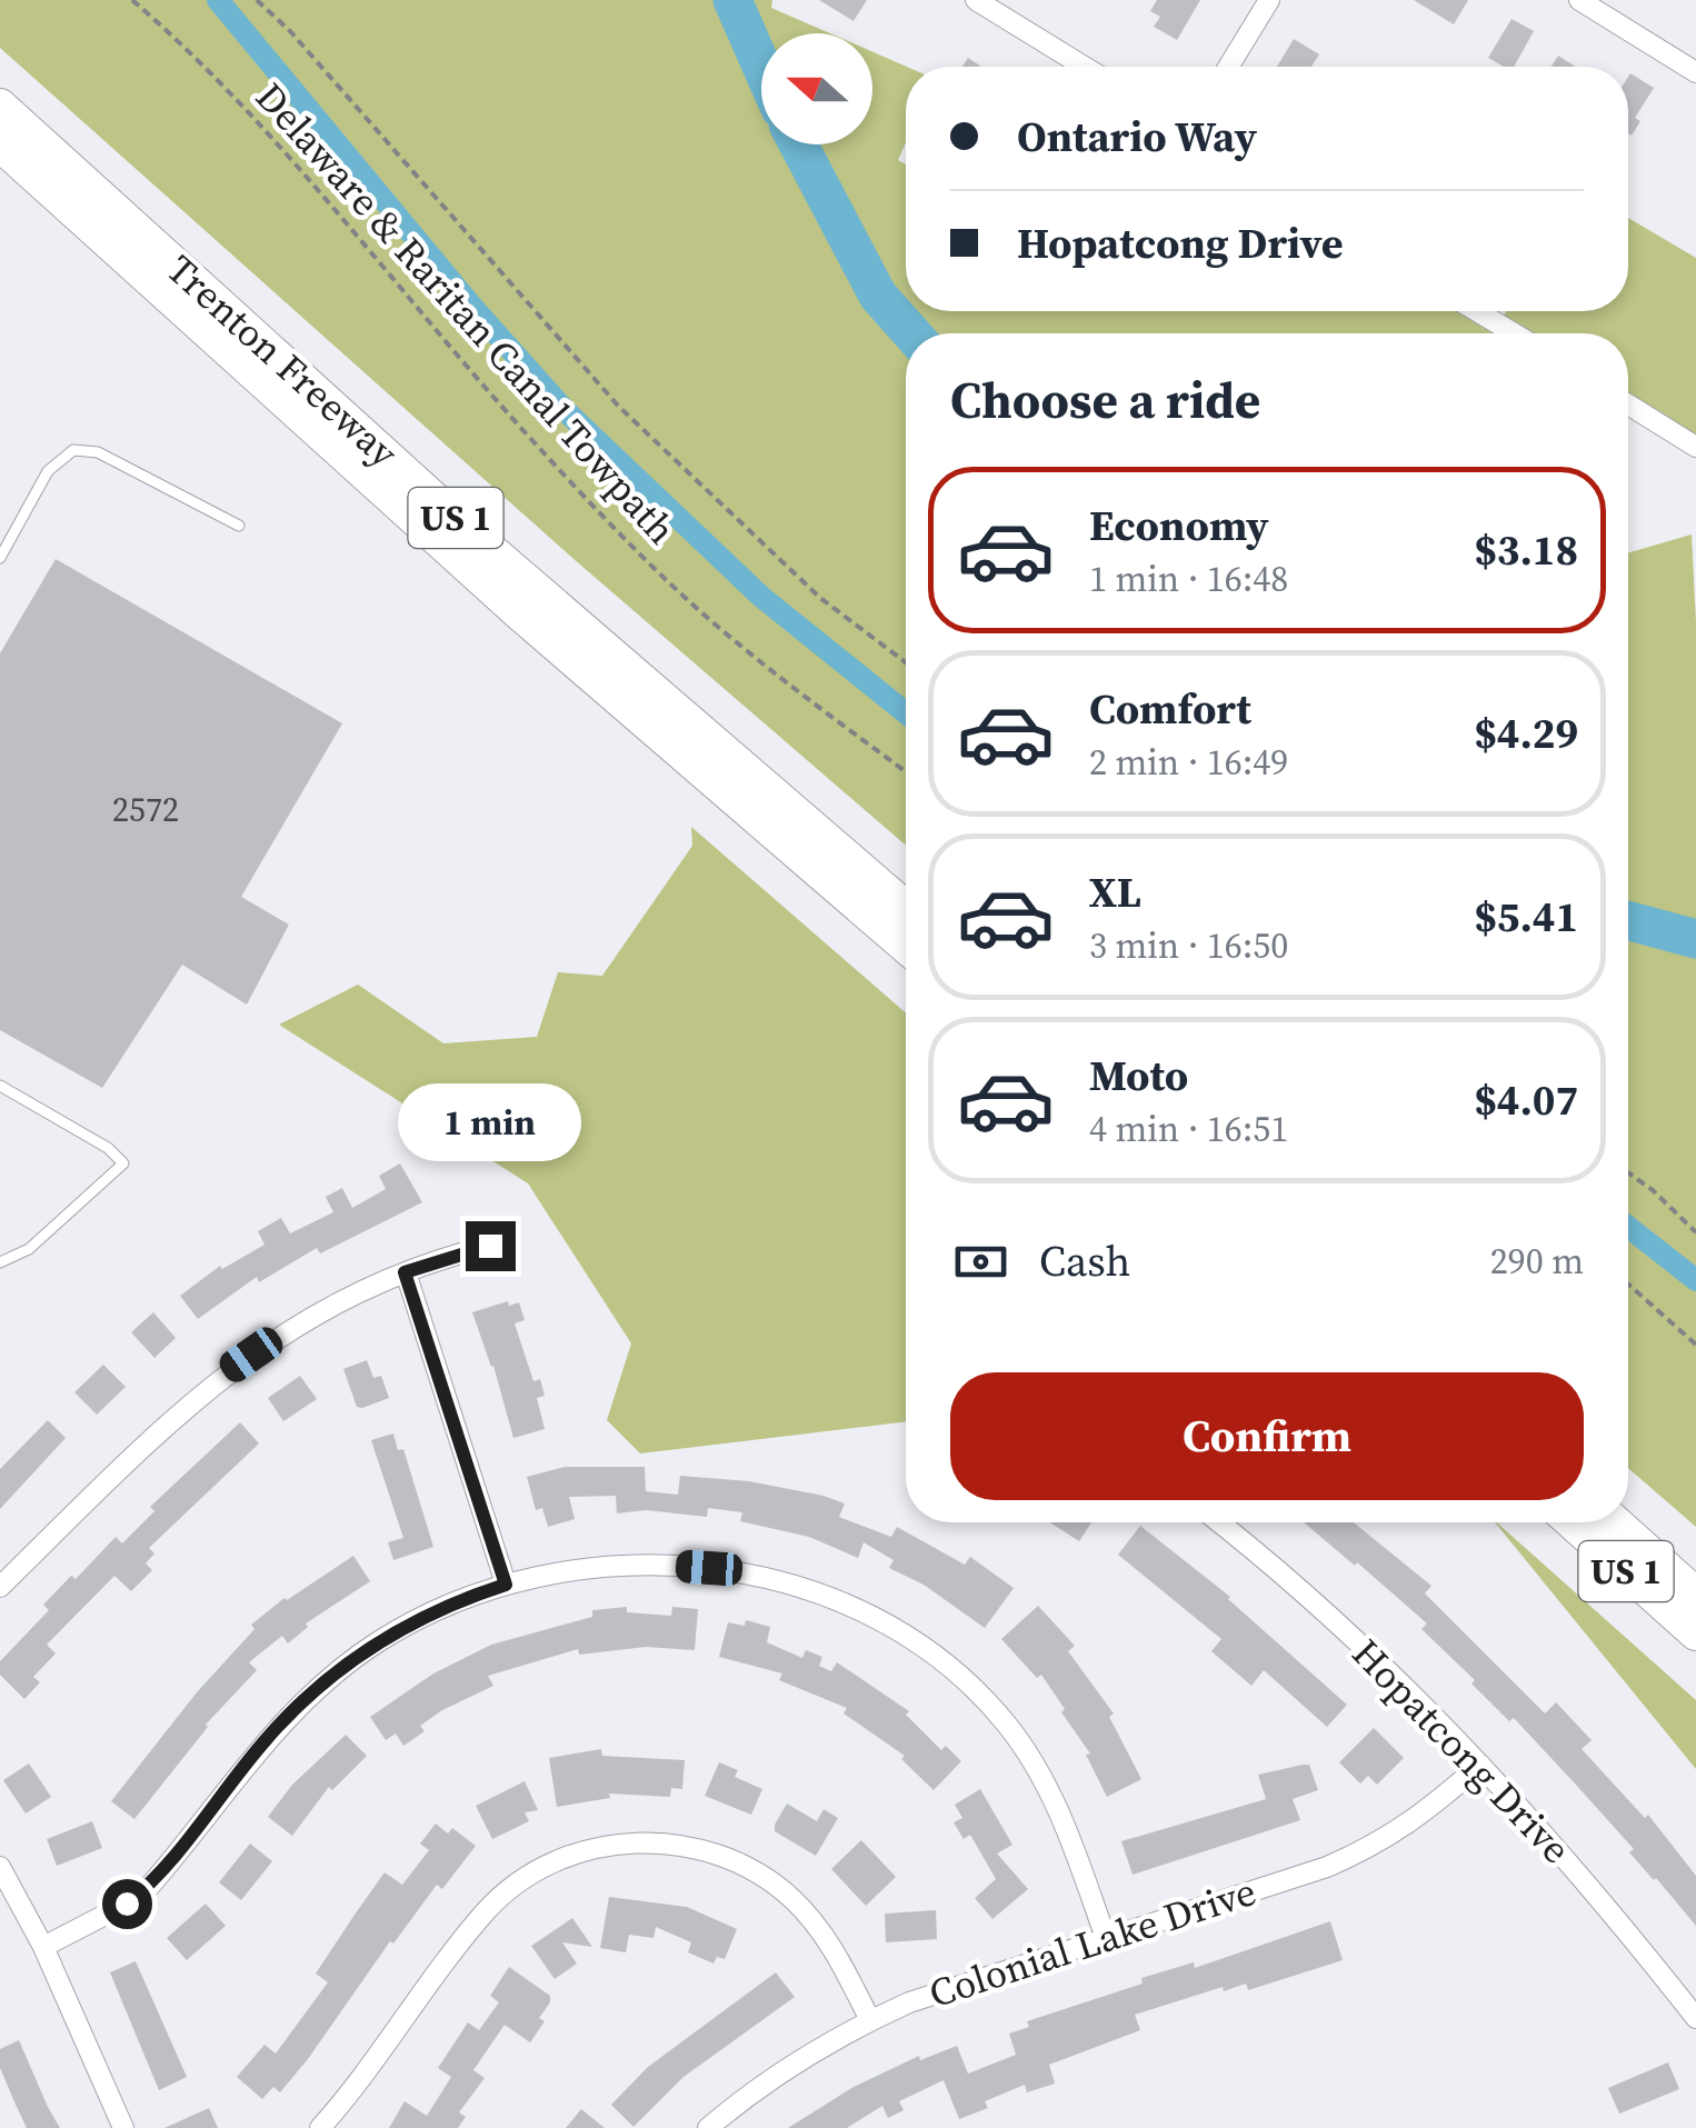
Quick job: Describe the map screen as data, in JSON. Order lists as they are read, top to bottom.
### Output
{
  "streets": {
    "highway": ["Trenton Freeway", "US 1"],
    "street": ["Hopatcong Drive", "Colonial Lake Drive"],
    "path": ["Delaware & Raritan Canal Towpath"]
  },
  "crossings": [
    ["Hopatcong Drive", "Colonial Lake Drive"]
  ],
  "house_numbers": ["2572"],
  "north": "left",
  "page": {
    "banner": ["Ontario Way", "Hopatcong Drive"],
    "heading": "Choose a ride",
    "list": [
      {
        "name": "Economy",
        "note": "1 min · 16:48",
        "value": "$3.18"
      },
      {
        "name": "Comfort",
        "note": "2 min · 16:49",
        "value": "$4.29"
      },
      {
        "name": "XL",
        "note": "3 min · 16:50",
        "value": "$5.41"
      },
      {
        "name": "Moto",
        "note": "4 min · 16:51",
        "value": "$4.07"
      }
    ],
    "bubble": "1 min",
    "pay": ["Cash", "290 m"],
    "buttons": "Confirm"
  }
}
